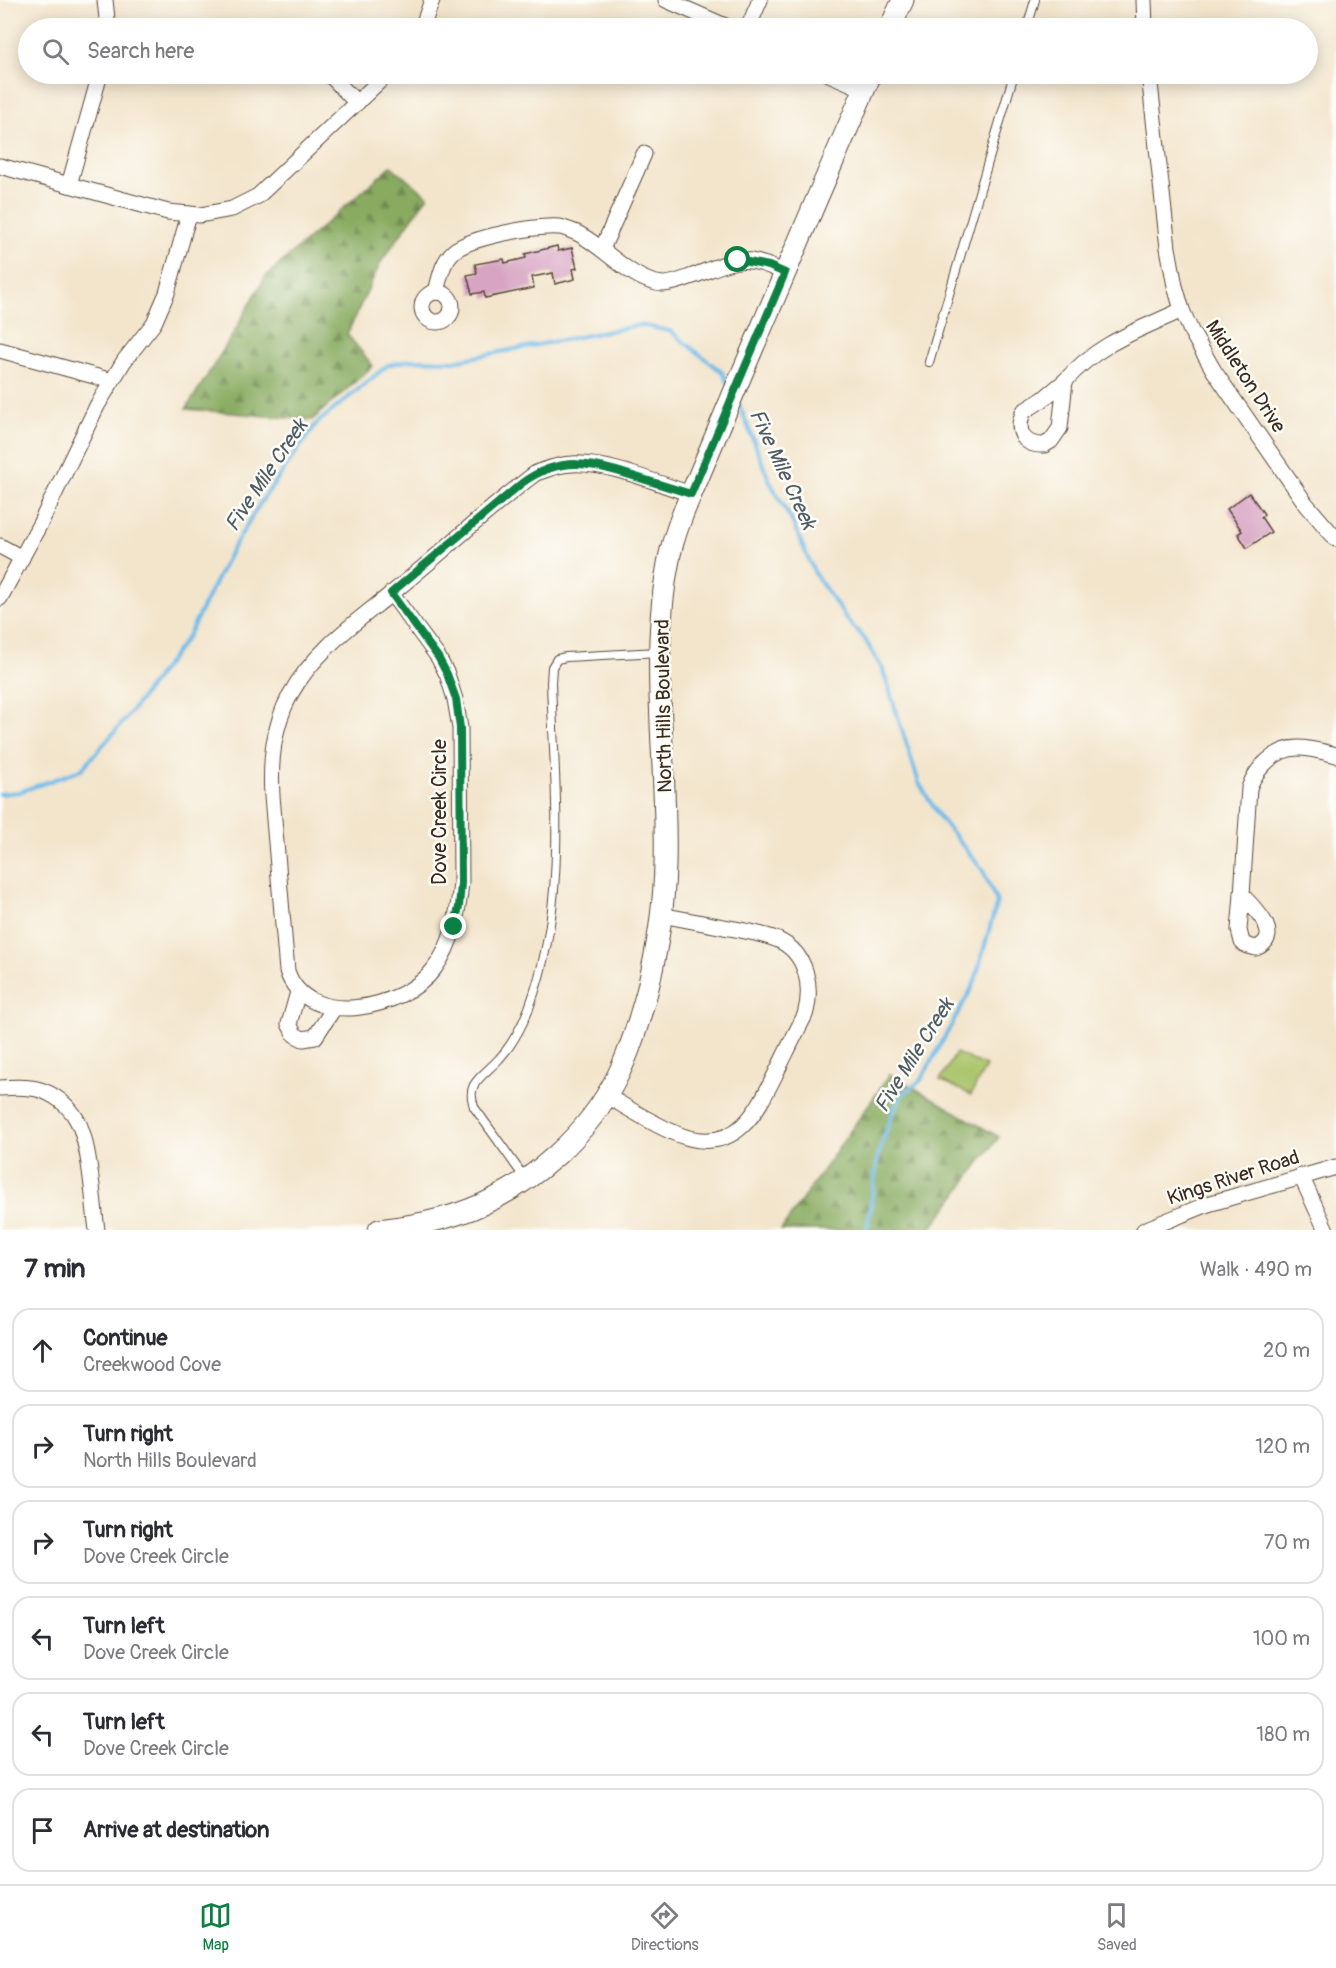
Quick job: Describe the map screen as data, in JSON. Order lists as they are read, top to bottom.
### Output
{
  "streets": {
    "street": [
      "Middleton Drive",
      "North Hills Boulevard",
      "Dove Creek Circle",
      "Kings River Road"
    ]
  },
  "water": ["Five Mile Creek"],
  "page": {
    "search": "Search here",
    "heading": ["7 min", "Walk · 490 m"],
    "list": [
      ["Continue", "Creekwood Cove", "20 m"],
      ["Turn right", "North Hills Boulevard", "120 m"],
      ["Turn right", "Dove Creek Circle", "70 m"],
      ["Turn left", "Dove Creek Circle", "100 m"],
      ["Turn left", "Dove Creek Circle", "180 m"],
      "Arrive at destination"
    ],
    "nav": ["Map", "Directions", "Saved"]
  }
}
